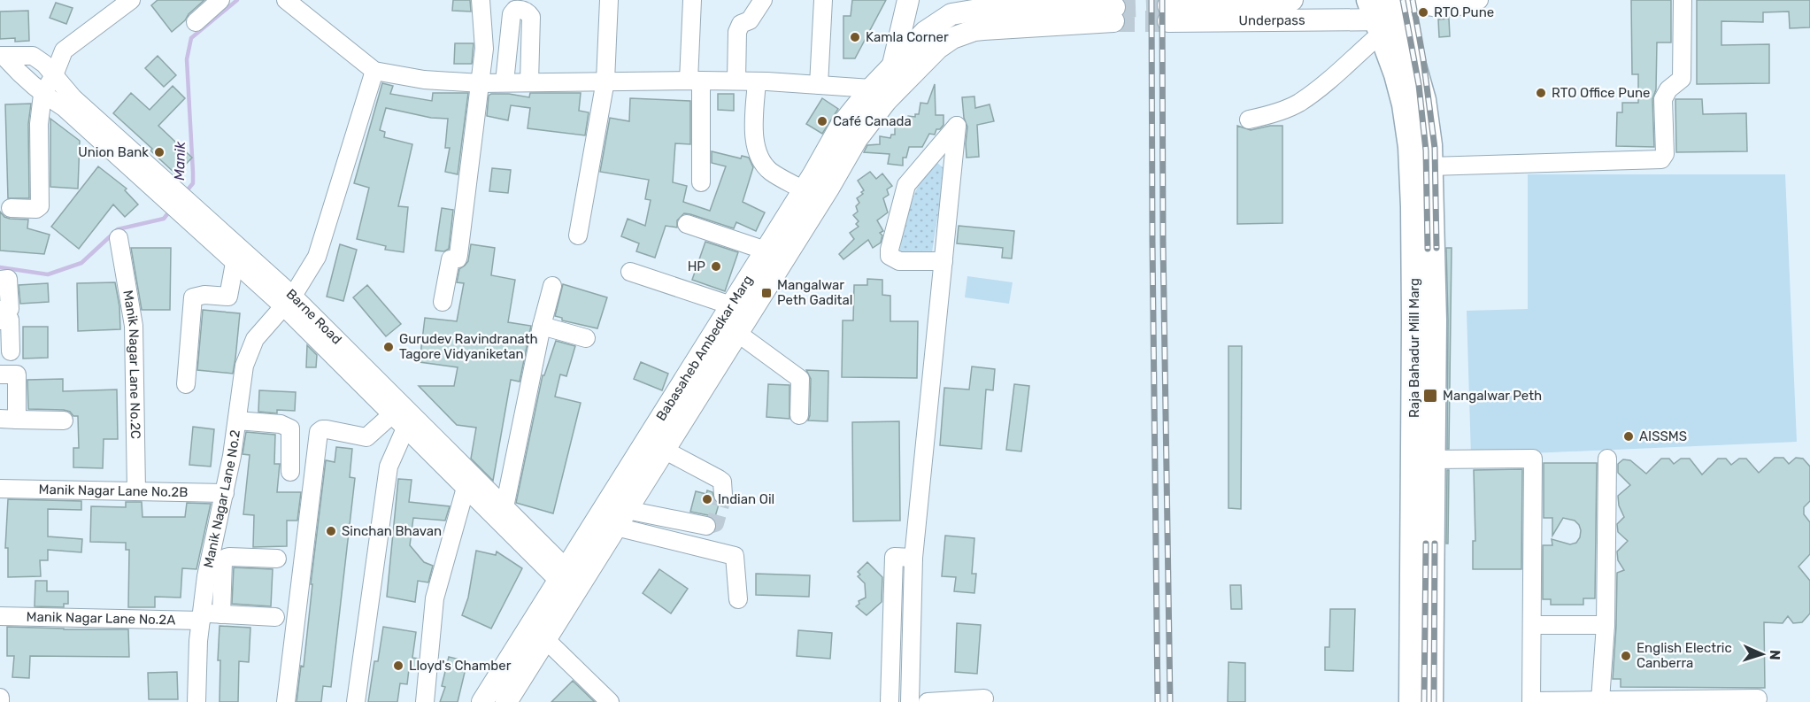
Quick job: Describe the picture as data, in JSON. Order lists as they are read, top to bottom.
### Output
{
  "streets": {
    "highway": ["Raja Bahadur Mill Marg"],
    "main road": ["Underpass", "Babasaheb Ambedkar Marg"],
    "street": [
      "Barne Road",
      "Manik Nagar Lane No.2C",
      "Manik Nagar Lane No.2B",
      "Manik Nagar Lane No.2",
      "Manik Nagar Lane No.2A"
    ]
  },
  "crossings": [
    ["Underpass", "Raja Bahadur Mill Marg"],
    ["Barne Road", "Babasaheb Ambedkar Marg"],
    ["Barne Road", "Manik Nagar Lane No.2"],
    ["Manik Nagar Lane No.2C", "Manik Nagar Lane No.2B"],
    ["Manik Nagar Lane No.2B", "Manik Nagar Lane No.2"],
    ["Manik Nagar Lane No.2", "Manik Nagar Lane No.2A"]
  ],
  "water": ["Manik"],
  "places": {
    "other": [
      "RTO Pune",
      "Kamla Corner",
      "RTO Office Pune",
      "Café Canada",
      "Union Bank",
      "HP",
      "Gurudev Ravindranath Tagore Vidyaniketan",
      "AISSMS",
      "Indian Oil",
      "Sinchan Bhavan",
      "English Electric Canberra",
      "Lloyd's Chamber"
    ],
    "transit": ["Mangalwar Peth Gadital", "Mangalwar Peth"]
  },
  "north": "right"
}
